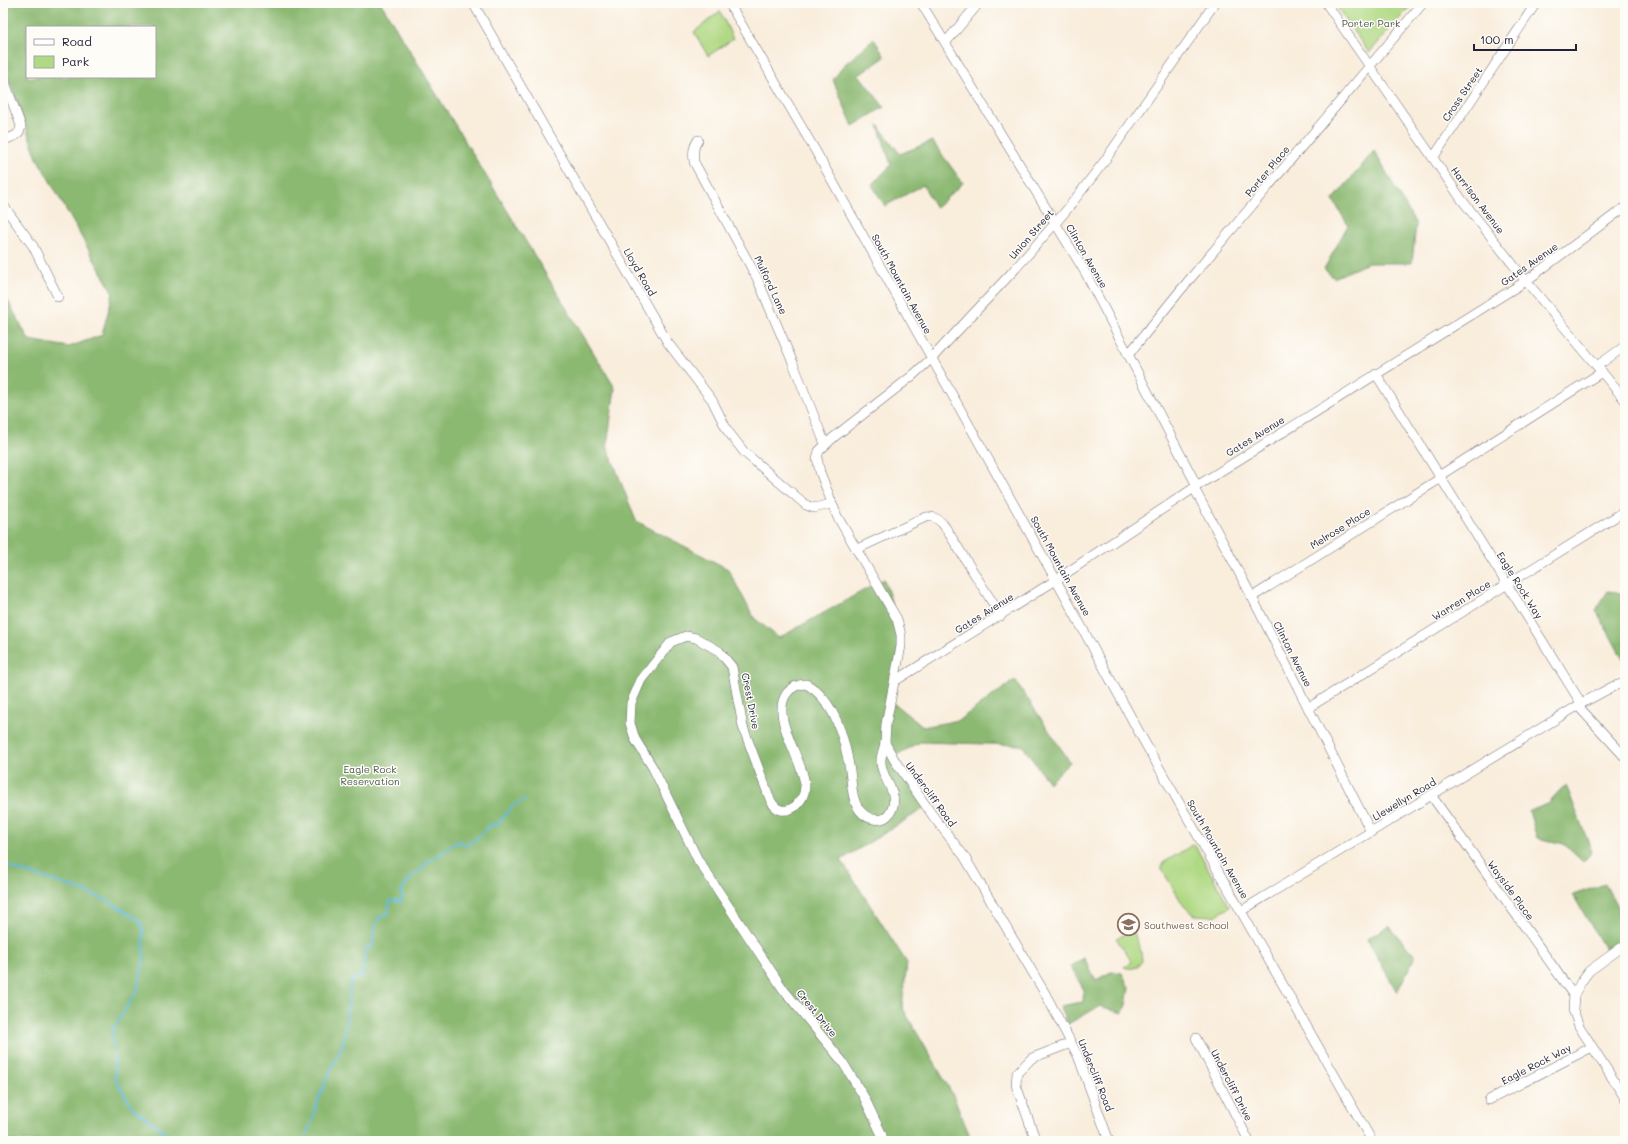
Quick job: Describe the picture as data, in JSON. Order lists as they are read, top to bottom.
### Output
{
  "streets": {
    "street": [
      "Cross Street",
      "Porter Place",
      "Harrison Avenue",
      "Union Street",
      "Clinton Avenue",
      "Gates Avenue",
      "Lloyd Road",
      "South Mountain Avenue",
      "Mulford Lane",
      "Melrose Place",
      "Eagle Rock Way",
      "Warren Place",
      "Crest Drive",
      "Undercliff Road",
      "Llewellyn Road",
      "Wayside Place",
      "Undercliff Drive"
    ]
  },
  "crossings": [
    ["Cross Street", "Harrison Avenue"],
    ["Porter Place", "Harrison Avenue"],
    ["Porter Place", "Clinton Avenue"],
    ["Harrison Avenue", "Gates Avenue"],
    ["Harrison Avenue", "Melrose Place"],
    ["Union Street", "Clinton Avenue"],
    ["Union Street", "South Mountain Avenue"],
    ["Union Street", "Mulford Lane"],
    ["Union Street", "Undercliff Road"],
    ["Clinton Avenue", "Gates Avenue"],
    ["Clinton Avenue", "Melrose Place"],
    ["Clinton Avenue", "Warren Place"],
    ["Clinton Avenue", "Llewellyn Road"],
    ["Gates Avenue", "South Mountain Avenue"],
    ["Gates Avenue", "Eagle Rock Way"],
    ["Gates Avenue", "Undercliff Road"],
    ["Lloyd Road", "Undercliff Road"],
    ["South Mountain Avenue", "Llewellyn Road"],
    ["Mulford Lane", "Undercliff Road"],
    ["Melrose Place", "Eagle Rock Way"],
    ["Eagle Rock Way", "Warren Place"],
    ["Eagle Rock Way", "Llewellyn Road"],
    ["Crest Drive", "Undercliff Road"],
    ["Llewellyn Road", "Wayside Place"]
  ],
  "parks": ["Porter Park", "Eagle Rock Reservation"],
  "places": {
    "school or university": ["Southwest School"]
  },
  "legend": ["Road", "Park"],
  "scale_bar": "100 m"
}
